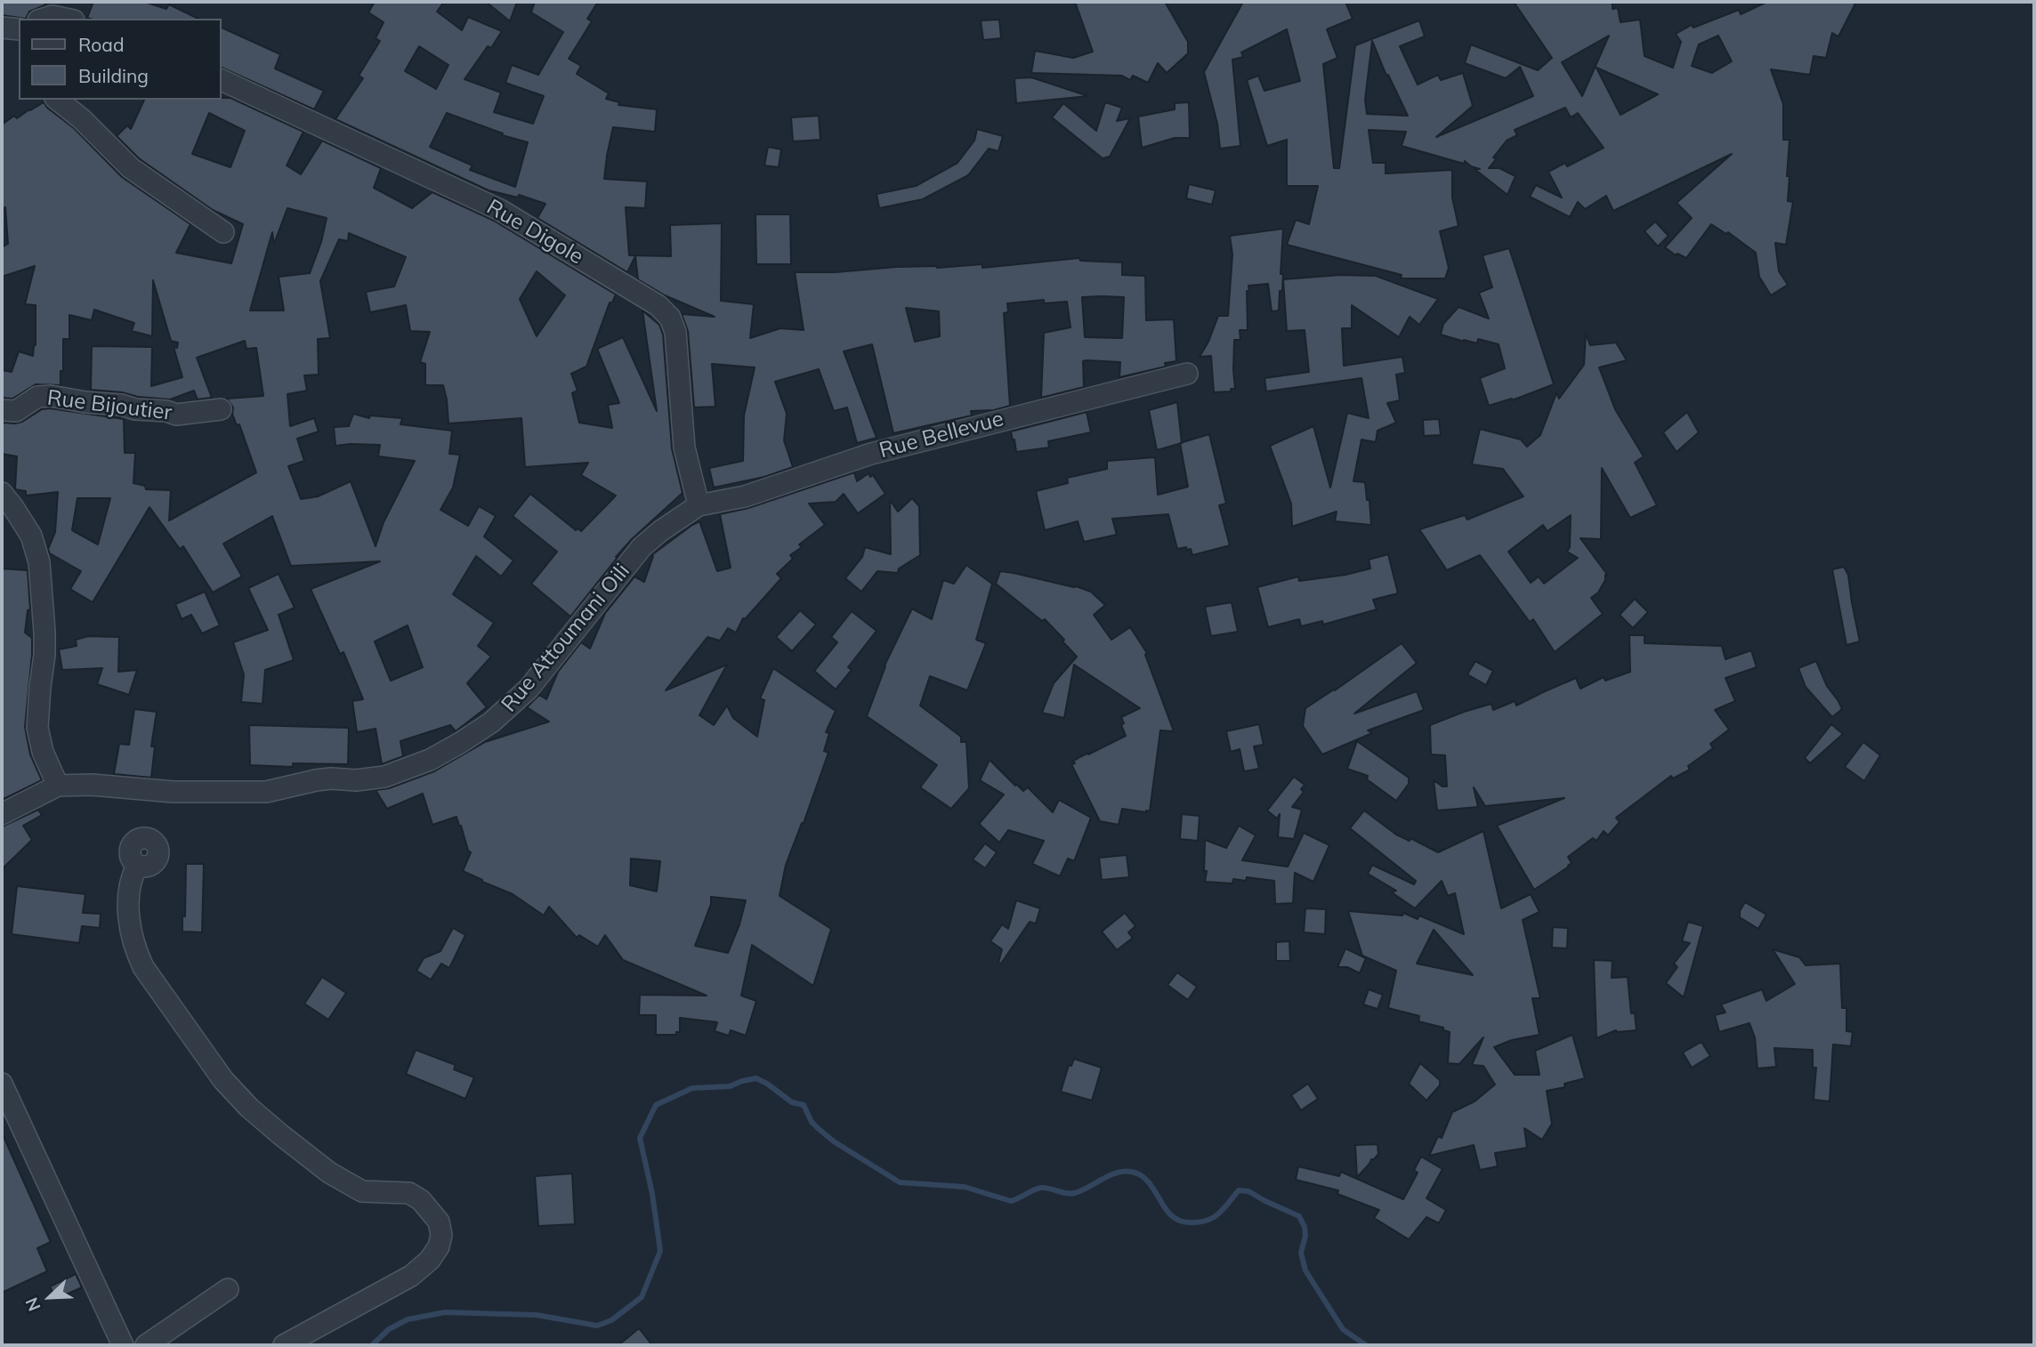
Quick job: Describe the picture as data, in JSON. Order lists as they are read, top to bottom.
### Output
{
  "streets": {
    "street": [
      "Rue Digole",
      "Rue Bijoutier",
      "Rue Bellevue",
      "Rue Attoumani Oili"
    ]
  },
  "crossings": [
    ["Rue Digole", "Rue Bellevue"],
    ["Rue Digole", "Rue Attoumani Oili"],
    ["Rue Bellevue", "Rue Attoumani Oili"]
  ],
  "legend": ["Road", "Building"],
  "north": "bottom left"
}
